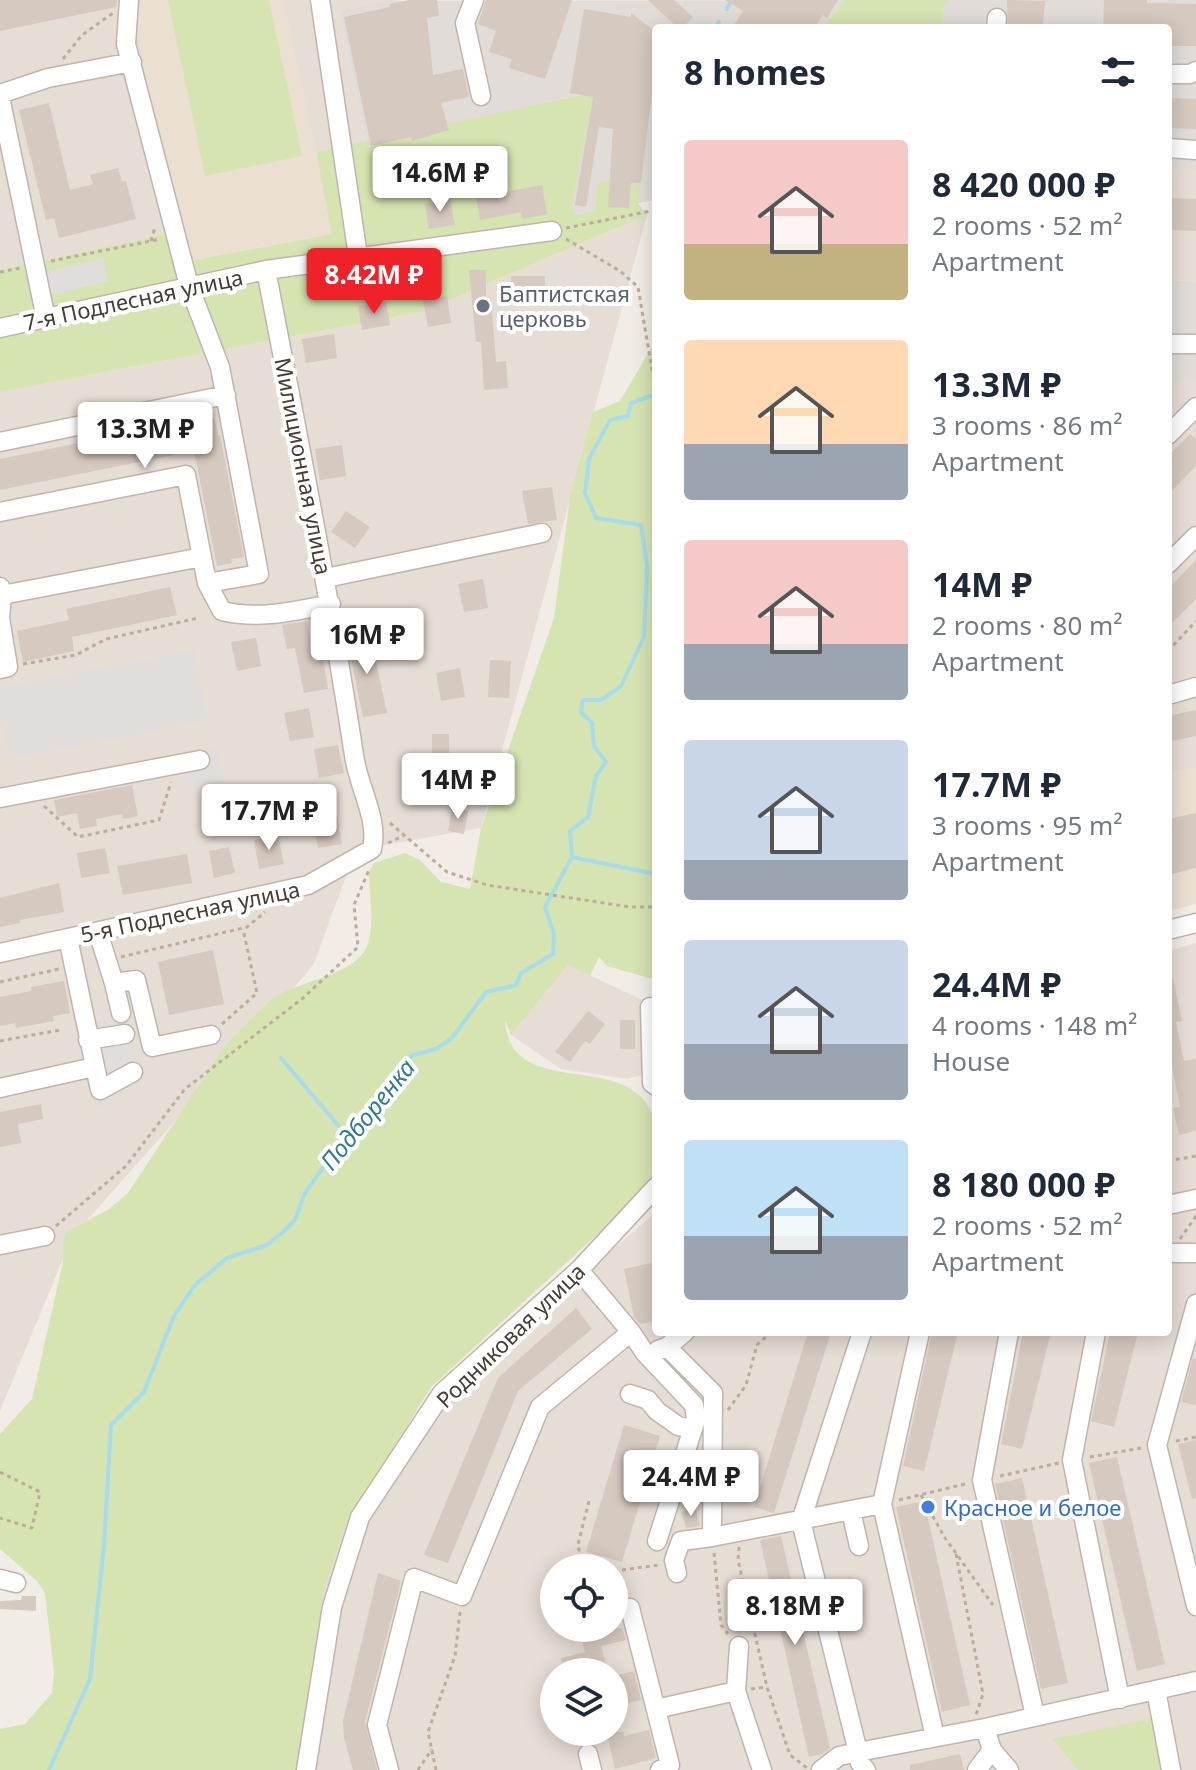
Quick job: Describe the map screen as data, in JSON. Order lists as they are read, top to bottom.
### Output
{
  "streets": {
    "street": [
      "7-я Подлесная улица",
      "Милиционная улица",
      "5-я Подлесная улица",
      "Родниковая улица"
    ]
  },
  "crossings": [
    ["7-я Подлесная улица", "Милиционная улица"],
    ["Милиционная улица", "5-я Подлесная улица"]
  ],
  "water": ["Подборенка"],
  "places": ["Баптистская церковь", "Красное и белое"],
  "page": {
    "heading": "8 homes",
    "list": [
      {
        "name": "8 420 000 ₽",
        "note": "2 rooms · 52 m² · Apartment"
      },
      {
        "name": "13.3M ₽",
        "note": "3 rooms · 86 m² · Apartment"
      },
      {
        "name": "14M ₽",
        "note": "2 rooms · 80 m² · Apartment"
      },
      {
        "name": "17.7M ₽",
        "note": "3 rooms · 95 m² · Apartment"
      },
      {
        "name": "24.4M ₽",
        "note": "4 rooms · 148 m² · House"
      },
      {
        "name": "8 180 000 ₽",
        "note": "2 rooms · 52 m² · Apartment"
      }
    ],
    "price": [
      "14.6M ₽",
      "8.42M ₽",
      "13.3M ₽",
      "16M ₽",
      "14M ₽",
      "17.7M ₽",
      "24.4M ₽",
      "8.18M ₽"
    ]
  }
}
